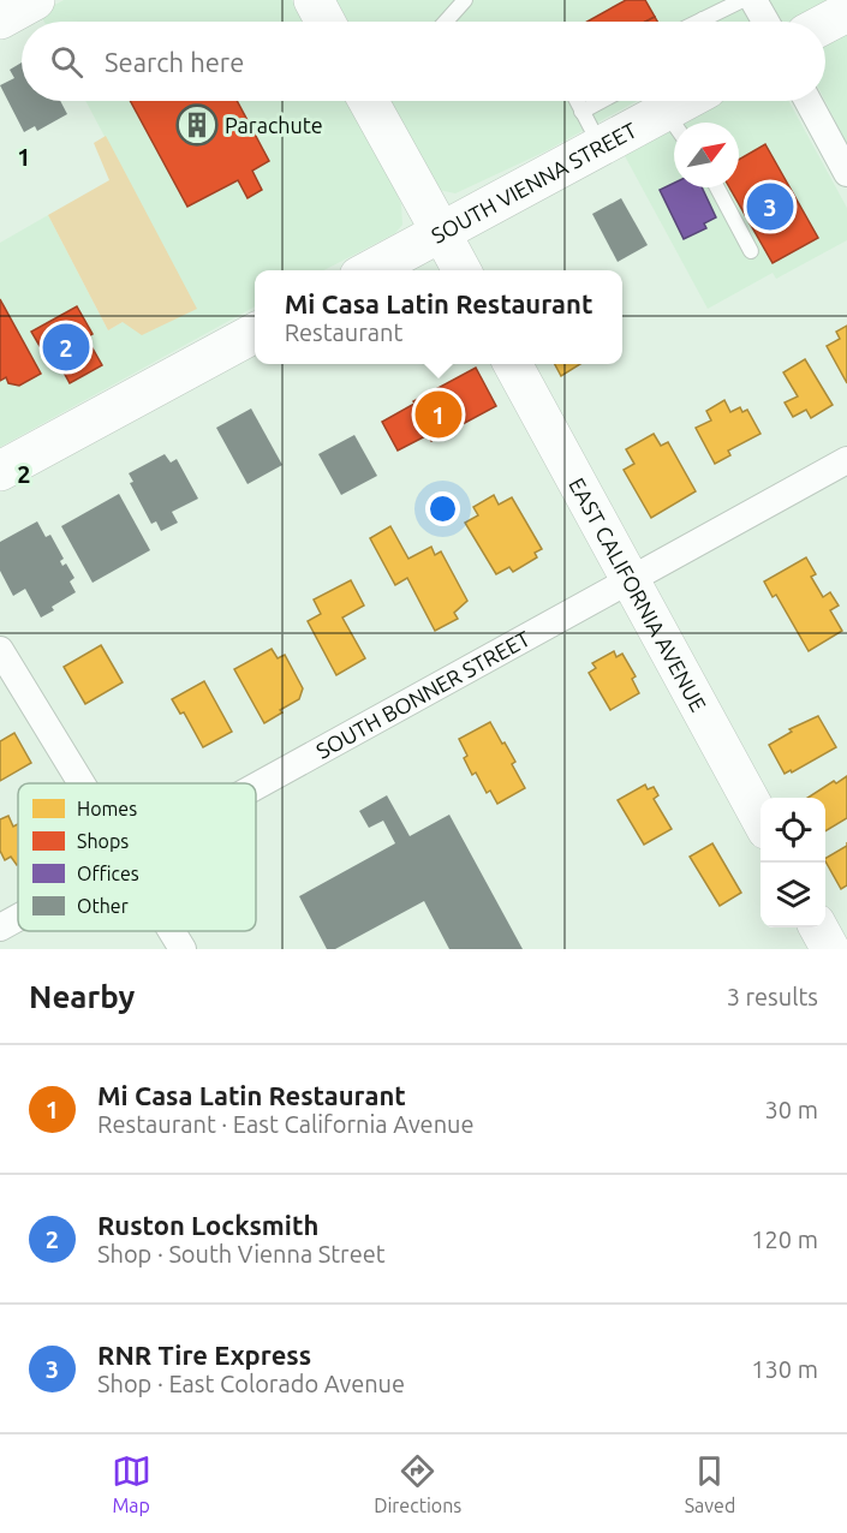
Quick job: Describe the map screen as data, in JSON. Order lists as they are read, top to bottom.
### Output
{
  "streets": {
    "main road": ["SOUTH VIENNA STREET", "EAST CALIFORNIA AVENUE"],
    "street": ["SOUTH BONNER STREET"]
  },
  "crossings": [
    ["EAST CALIFORNIA AVENUE", "SOUTH BONNER STREET"]
  ],
  "places": {
    "building": ["Parachute"]
  },
  "legend": [
    "Homes",
    "Shops",
    "Offices",
    "Other"
  ],
  "north": "top right",
  "page": {
    "search": "Search here",
    "pins": ["3", "2", "1"],
    "popup": ["Mi Casa Latin Restaurant", "Restaurant"],
    "heading": ["Nearby", "3 results"],
    "list": [
      {
        "mark": "1",
        "name": "Mi Casa Latin Restaurant",
        "note": "Restaurant · East California Avenue",
        "value": "30 m"
      },
      {
        "mark": "2",
        "name": "Ruston Locksmith",
        "note": "Shop · South Vienna Street",
        "value": "120 m"
      },
      {
        "mark": "3",
        "name": "RNR Tire Express",
        "note": "Shop · East Colorado Avenue",
        "value": "130 m"
      }
    ],
    "nav": ["Map", "Directions", "Saved"]
  },
  "grid": {
    "rows": ["1", "2"]
  }
}
